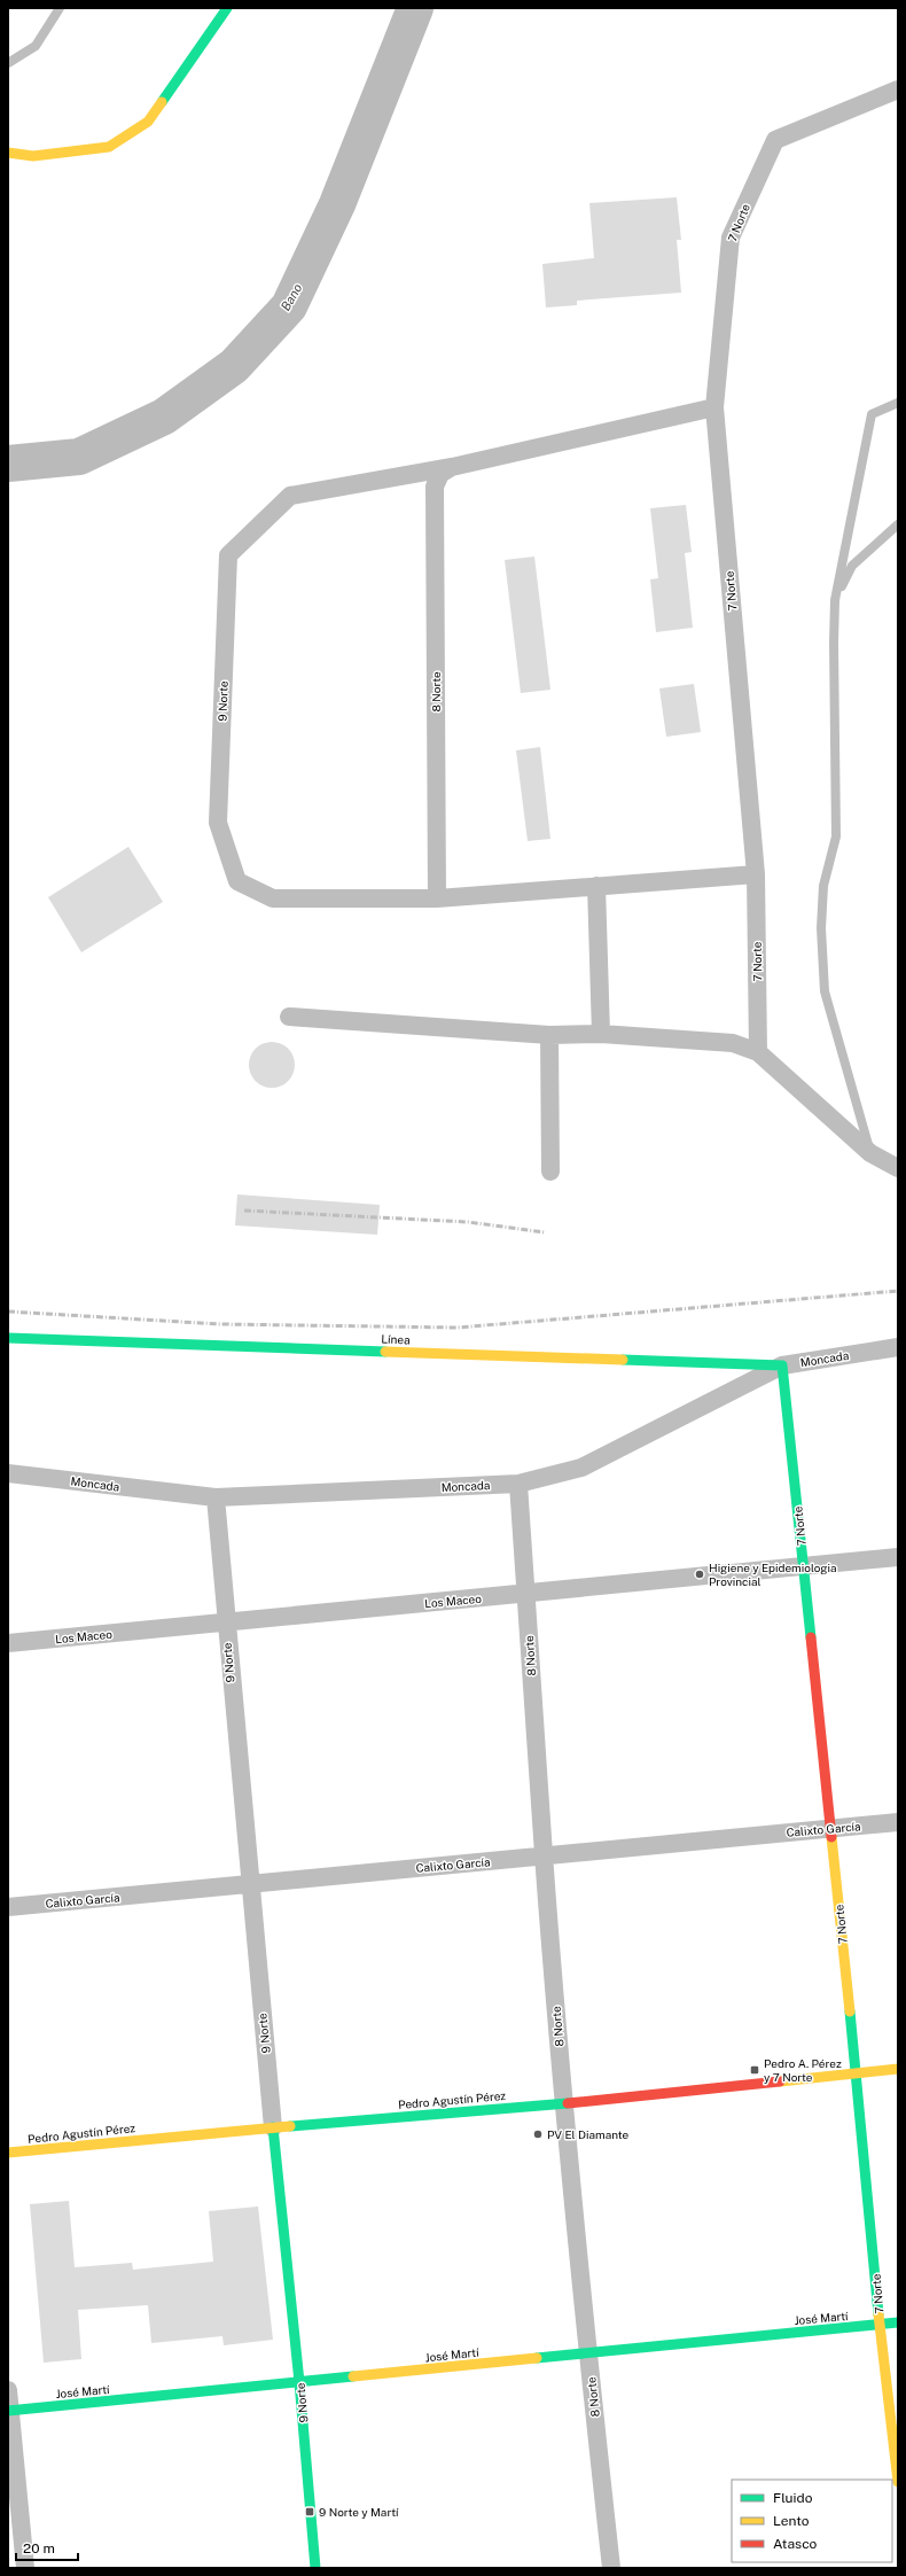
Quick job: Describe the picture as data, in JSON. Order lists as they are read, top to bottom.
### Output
{
  "streets": {
    "street": [
      "7 Norte",
      "8 Norte",
      "9 Norte",
      "Línea",
      "Moncada",
      "Los Maceo",
      "Calixto García",
      "Pedro Agustín Pérez",
      "José Martí"
    ]
  },
  "crossings": [
    ["7 Norte", "9 Norte"],
    ["7 Norte", "Línea"],
    ["7 Norte", "Moncada"],
    ["7 Norte", "Los Maceo"],
    ["7 Norte", "Calixto García"],
    ["7 Norte", "Pedro Agustín Pérez"],
    ["7 Norte", "José Martí"],
    ["8 Norte", "9 Norte"],
    ["8 Norte", "Moncada"],
    ["8 Norte", "Los Maceo"],
    ["8 Norte", "Calixto García"],
    ["8 Norte", "Pedro Agustín Pérez"],
    ["8 Norte", "José Martí"],
    ["9 Norte", "Moncada"],
    ["9 Norte", "Los Maceo"],
    ["9 Norte", "Calixto García"],
    ["9 Norte", "Pedro Agustín Pérez"],
    ["9 Norte", "José Martí"],
    ["Línea", "Moncada"]
  ],
  "water": ["Bano"],
  "places": {
    "other": ["Higiene y Epidemiologia Provincial", "PV El Diamante"],
    "transit": ["Pedro A. Pérez y 7 Norte", "9 Norte y Martí"]
  },
  "legend": ["Fluido", "Lento", "Atasco"],
  "scale_bar": "20 m"
}
